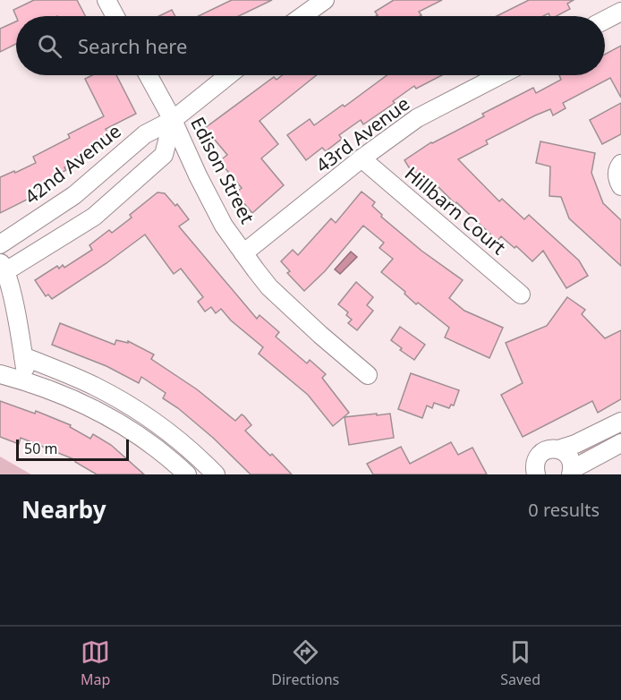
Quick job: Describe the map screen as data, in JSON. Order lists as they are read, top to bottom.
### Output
{
  "streets": {
    "street": [
      "43rd Avenue",
      "42nd Avenue",
      "Edison Street",
      "Hillbarn Court"
    ]
  },
  "crossings": [
    ["43rd Avenue", "Edison Street"],
    ["43rd Avenue", "Hillbarn Court"],
    ["42nd Avenue", "Edison Street"]
  ],
  "scale_bar": "50 m",
  "page": {
    "search": "Search here",
    "scale": "50 m",
    "heading": ["Nearby", "0 results"],
    "nav": ["Map", "Directions", "Saved"]
  }
}
